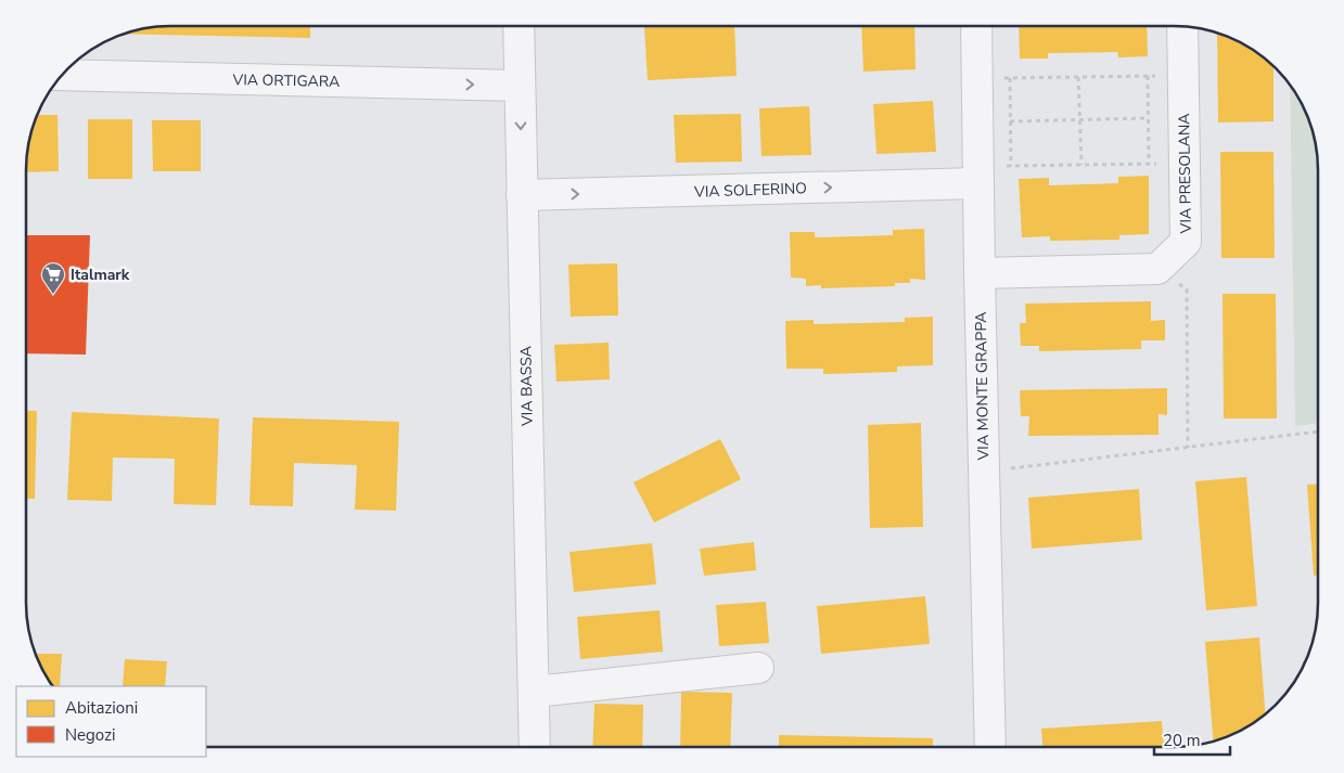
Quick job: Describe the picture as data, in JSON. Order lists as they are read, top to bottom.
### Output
{
  "streets": {
    "street": [
      "VIA ORTIGARA",
      "VIA PRESOLANA",
      "VIA SOLFERINO",
      "VIA BASSA",
      "VIA MONTE GRAPPA"
    ]
  },
  "crossings": [
    ["VIA ORTIGARA", "VIA BASSA"],
    ["VIA SOLFERINO", "VIA BASSA"],
    ["VIA SOLFERINO", "VIA MONTE GRAPPA"]
  ],
  "one_way": ["VIA ORTIGARA", "VIA SOLFERINO"],
  "places": {
    "supermarket": ["Italmark"]
  },
  "legend": ["Abitazioni", "Negozi"],
  "scale_bar": "20 m"
}
